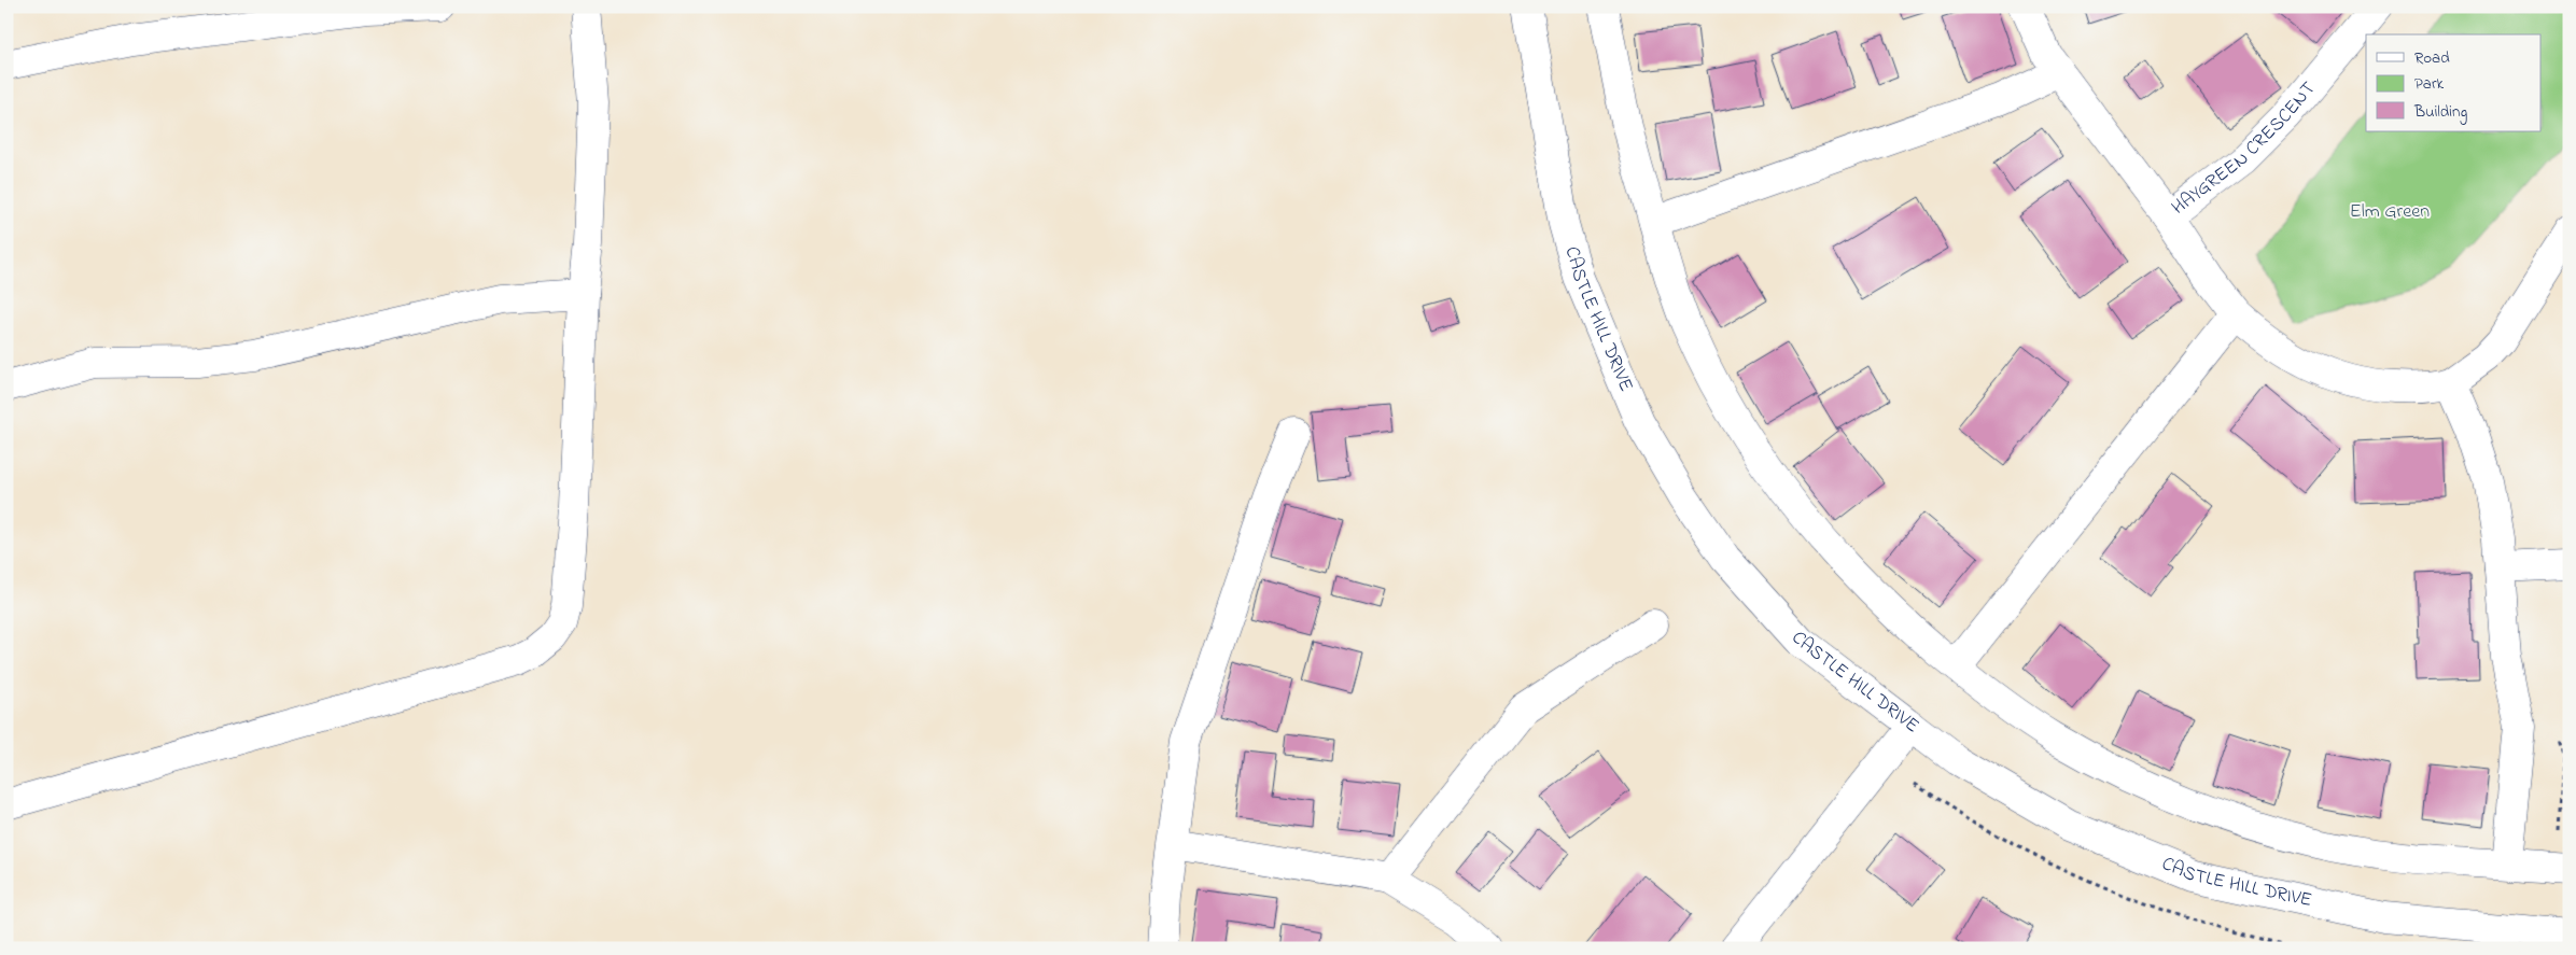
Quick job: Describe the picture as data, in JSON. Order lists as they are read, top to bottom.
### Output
{
  "streets": {
    "street": ["HAYGREEN CRESCENT", "CASTLE HILL DRIVE"]
  },
  "parks": ["Elm Green"],
  "legend": ["Road", "Park", "Building"]
}
